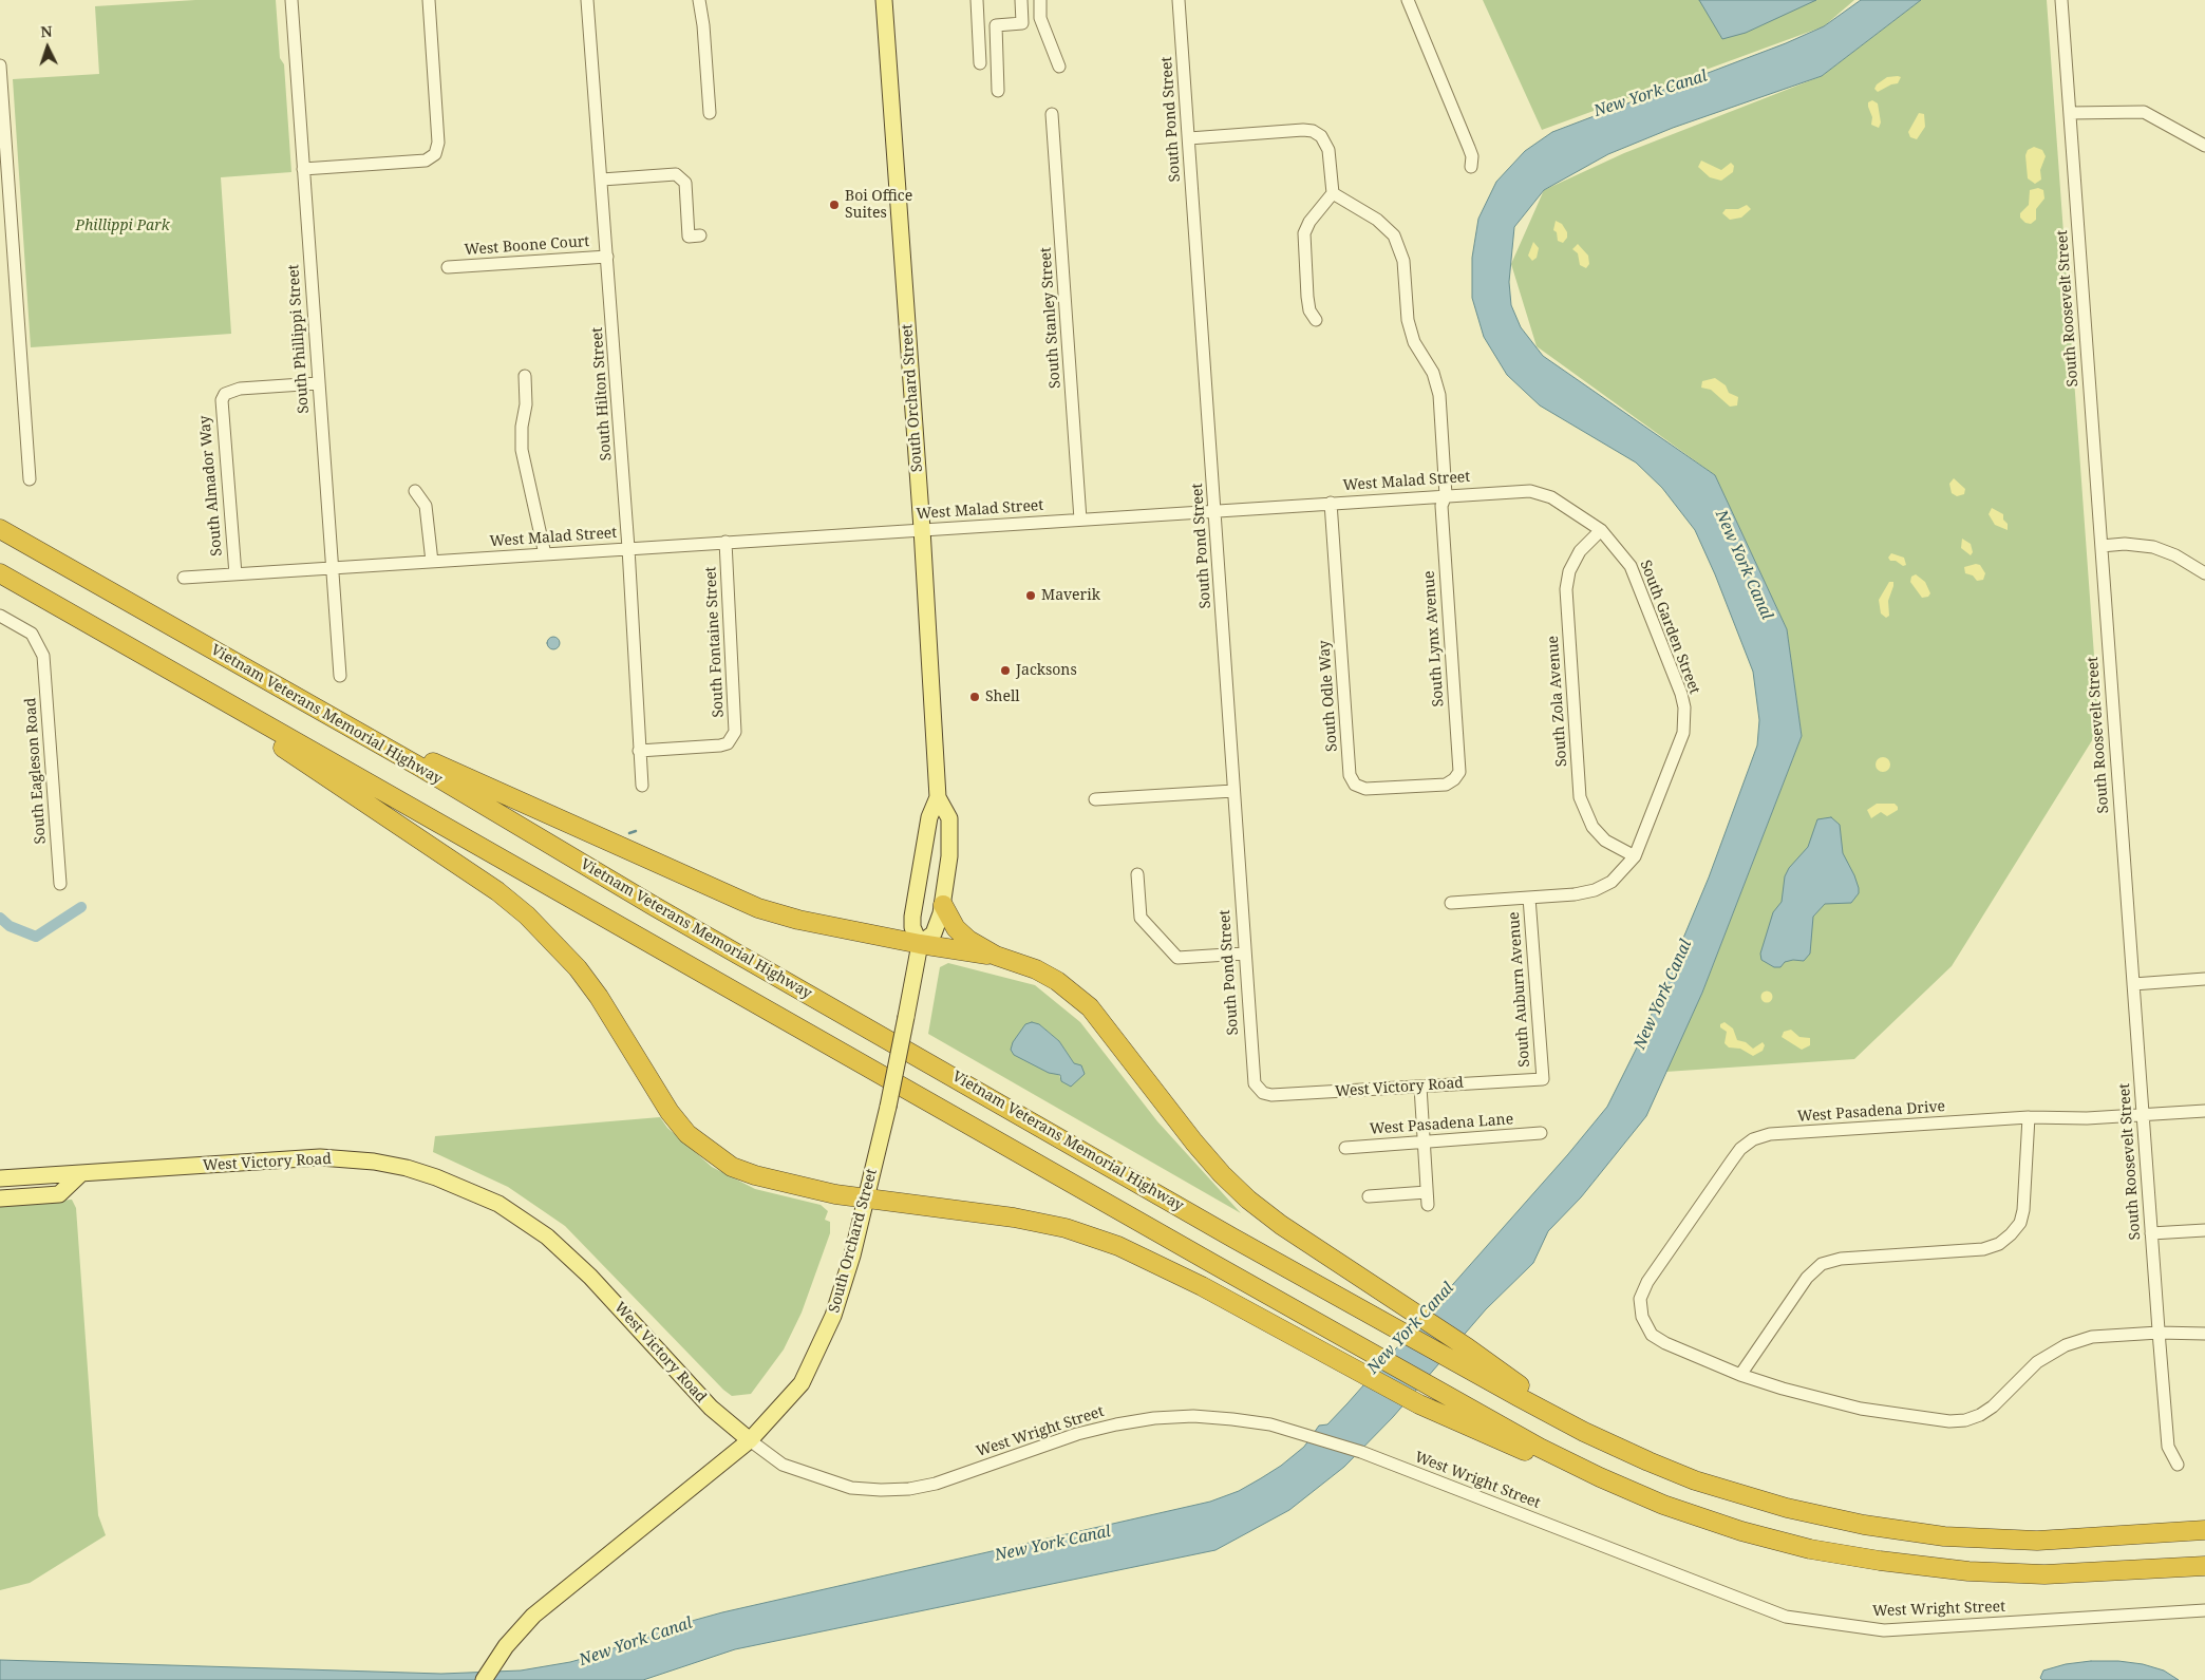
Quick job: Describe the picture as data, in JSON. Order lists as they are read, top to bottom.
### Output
{
  "streets": {
    "highway": ["Vietnam Veterans Memorial Highway"],
    "main road": ["South Orchard Street", "West Victory Road"],
    "street": [
      "South Pond Street",
      "West Boone Court",
      "South Roosevelt Street",
      "South Stanley Street",
      "South Phillippi Street",
      "South Hilton Street",
      "West Malad Street",
      "South Almador Way",
      "South Garden Street",
      "South Lynx Avenue",
      "South Fontaine Street",
      "South Odle Way",
      "South Zola Avenue",
      "South Eagleson Road",
      "South Auburn Avenue",
      "West Pasadena Drive",
      "West Pasadena Lane",
      "West Wright Street"
    ]
  },
  "crossings": [
    ["South Pond Street", "West Malad Street"],
    ["South Pond Street", "West Victory Road"],
    ["West Boone Court", "South Hilton Street"],
    ["South Roosevelt Street", "West Pasadena Drive"],
    ["South Stanley Street", "West Malad Street"],
    ["South Phillippi Street", "West Malad Street"],
    ["South Phillippi Street", "South Almador Way"],
    ["South Hilton Street", "West Malad Street"],
    ["South Hilton Street", "South Fontaine Street"],
    ["South Orchard Street", "West Malad Street"],
    ["South Orchard Street", "West Victory Road"],
    ["South Orchard Street", "West Wright Street"],
    ["West Malad Street", "South Almador Way"],
    ["West Malad Street", "South Garden Street"],
    ["West Malad Street", "South Lynx Avenue"],
    ["West Malad Street", "South Fontaine Street"],
    ["West Malad Street", "South Odle Way"],
    ["South Garden Street", "South Zola Avenue"],
    ["South Garden Street", "South Auburn Avenue"],
    ["South Lynx Avenue", "South Odle Way"],
    ["South Auburn Avenue", "West Victory Road"],
    ["West Victory Road", "West Wright Street"]
  ],
  "water": ["New York Canal"],
  "parks": ["Phillippi Park"],
  "places": [
    "Boi Office Suites",
    "Maverik",
    "Jacksons",
    "Shell"
  ],
  "north": "top"
}
